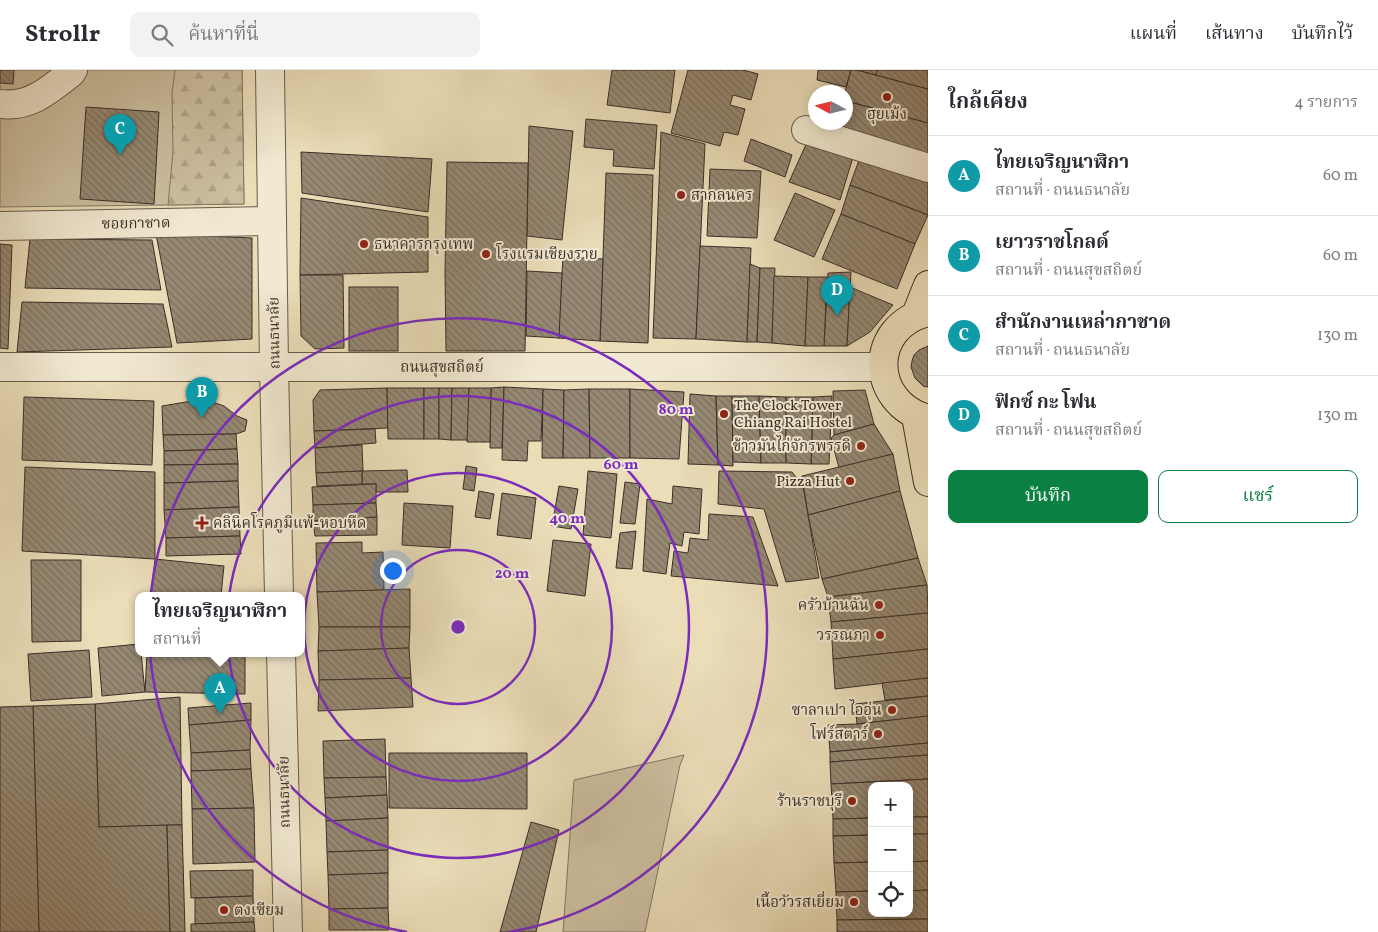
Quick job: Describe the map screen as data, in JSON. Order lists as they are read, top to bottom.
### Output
{
  "streets": {
    "street": ["ซอยกาชาด", "ถนนธนาลัย", "ถนนสุขสถิตย์"]
  },
  "crossings": [
    ["ซอยกาชาด", "ถนนธนาลัย"],
    ["ถนนธนาลัย", "ถนนสุขสถิตย์"]
  ],
  "places": {
    "other": [
      "ฮุยเม้ง",
      "สากลนคร",
      "ธนาคารกรุงเทพ",
      "โรงแรมเชียงราย",
      "The Clock Tower Chiang Rai Hostel",
      "ข้าวมันไก่จักรพรรดิ",
      "Pizza Hut",
      "ครัวบ้านฉัน",
      "วรรณภา",
      "ซาลาเปา ไออุ่น",
      "โฟร์สตาร์",
      "ร้านราชบุรี",
      "เนื้อวัวรสเยี่ยม",
      "ตงเซียม"
    ],
    "health": ["คลินิคโรคภูมิแพ้-หอบหืด"]
  },
  "north": "left",
  "page": {
    "header": "Strollr",
    "search": "ค้นหาที่นี่",
    "nav": ["แผนที่", "เส้นทาง", "บันทึกไว้"],
    "heading": ["ใกล้เคียง", "4 รายการ"],
    "pins": [
      "C",
      "D",
      "B",
      "A"
    ],
    "list": [
      {
        "mark": "A",
        "name": "ไทยเจริญนาฬิกา",
        "note": "สถานที่ · ถนนธนาลัย",
        "value": "60 m"
      },
      {
        "mark": "B",
        "name": "เยาวราชโกลด์",
        "note": "สถานที่ · ถนนสุขสถิตย์",
        "value": "60 m"
      },
      {
        "mark": "C",
        "name": "สำนักงานเหล่ากาชาด",
        "note": "สถานที่ · ถนนธนาลัย",
        "value": "130 m"
      },
      {
        "mark": "D",
        "name": "ฟิกซ์ กะ โฟน",
        "note": "สถานที่ · ถนนสุขสถิตย์",
        "value": "130 m"
      }
    ],
    "buttons": ["บันทึก", "แชร์"],
    "popup": ["ไทยเจริญนาฬิกา", "สถานที่"],
    "map_buttons": ["+", "−"]
  },
  "rings": [
    "80 m",
    "60 m",
    "40 m",
    "20 m"
  ]
}
